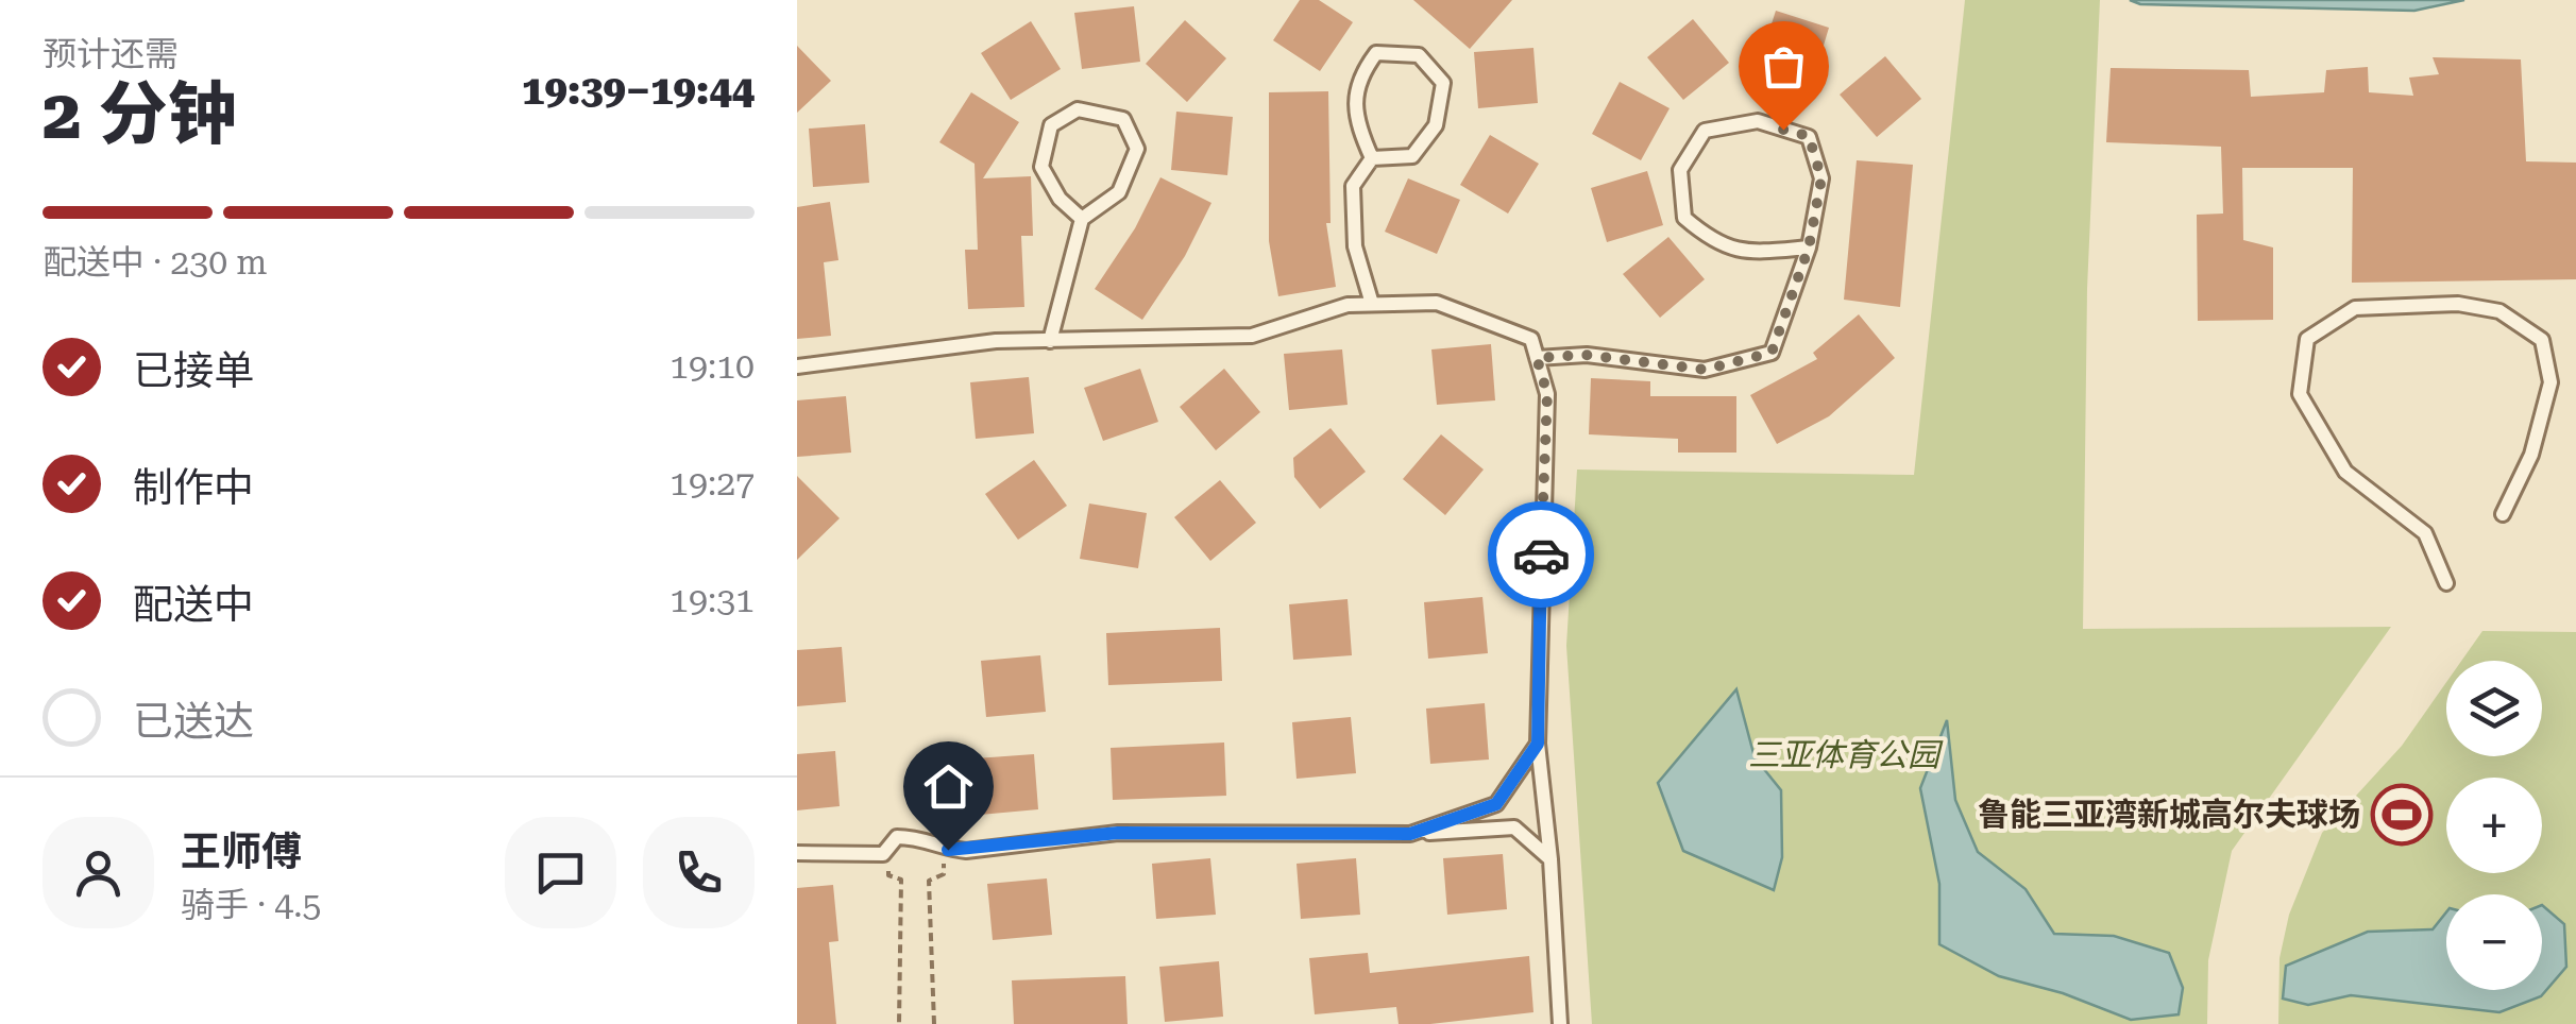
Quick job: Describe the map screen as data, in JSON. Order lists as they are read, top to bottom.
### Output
{
  "parks": ["三亚体育公园"],
  "places": {
    "sports": ["鲁能三亚湾新城高尔夫球场"]
  },
  "page": {
    "heading": ["2 分钟", "预计还需", "19:39–19:44"],
    "panel": ["王师傅", "骑手 · 4.5"],
    "bar": "配送中 · 230 m",
    "list": [
      ["已接单", "19:10"],
      ["制作中", "19:27"],
      ["配送中", "19:31"],
      "已送达"
    ],
    "map_buttons": ["+", "−"]
  }
}
